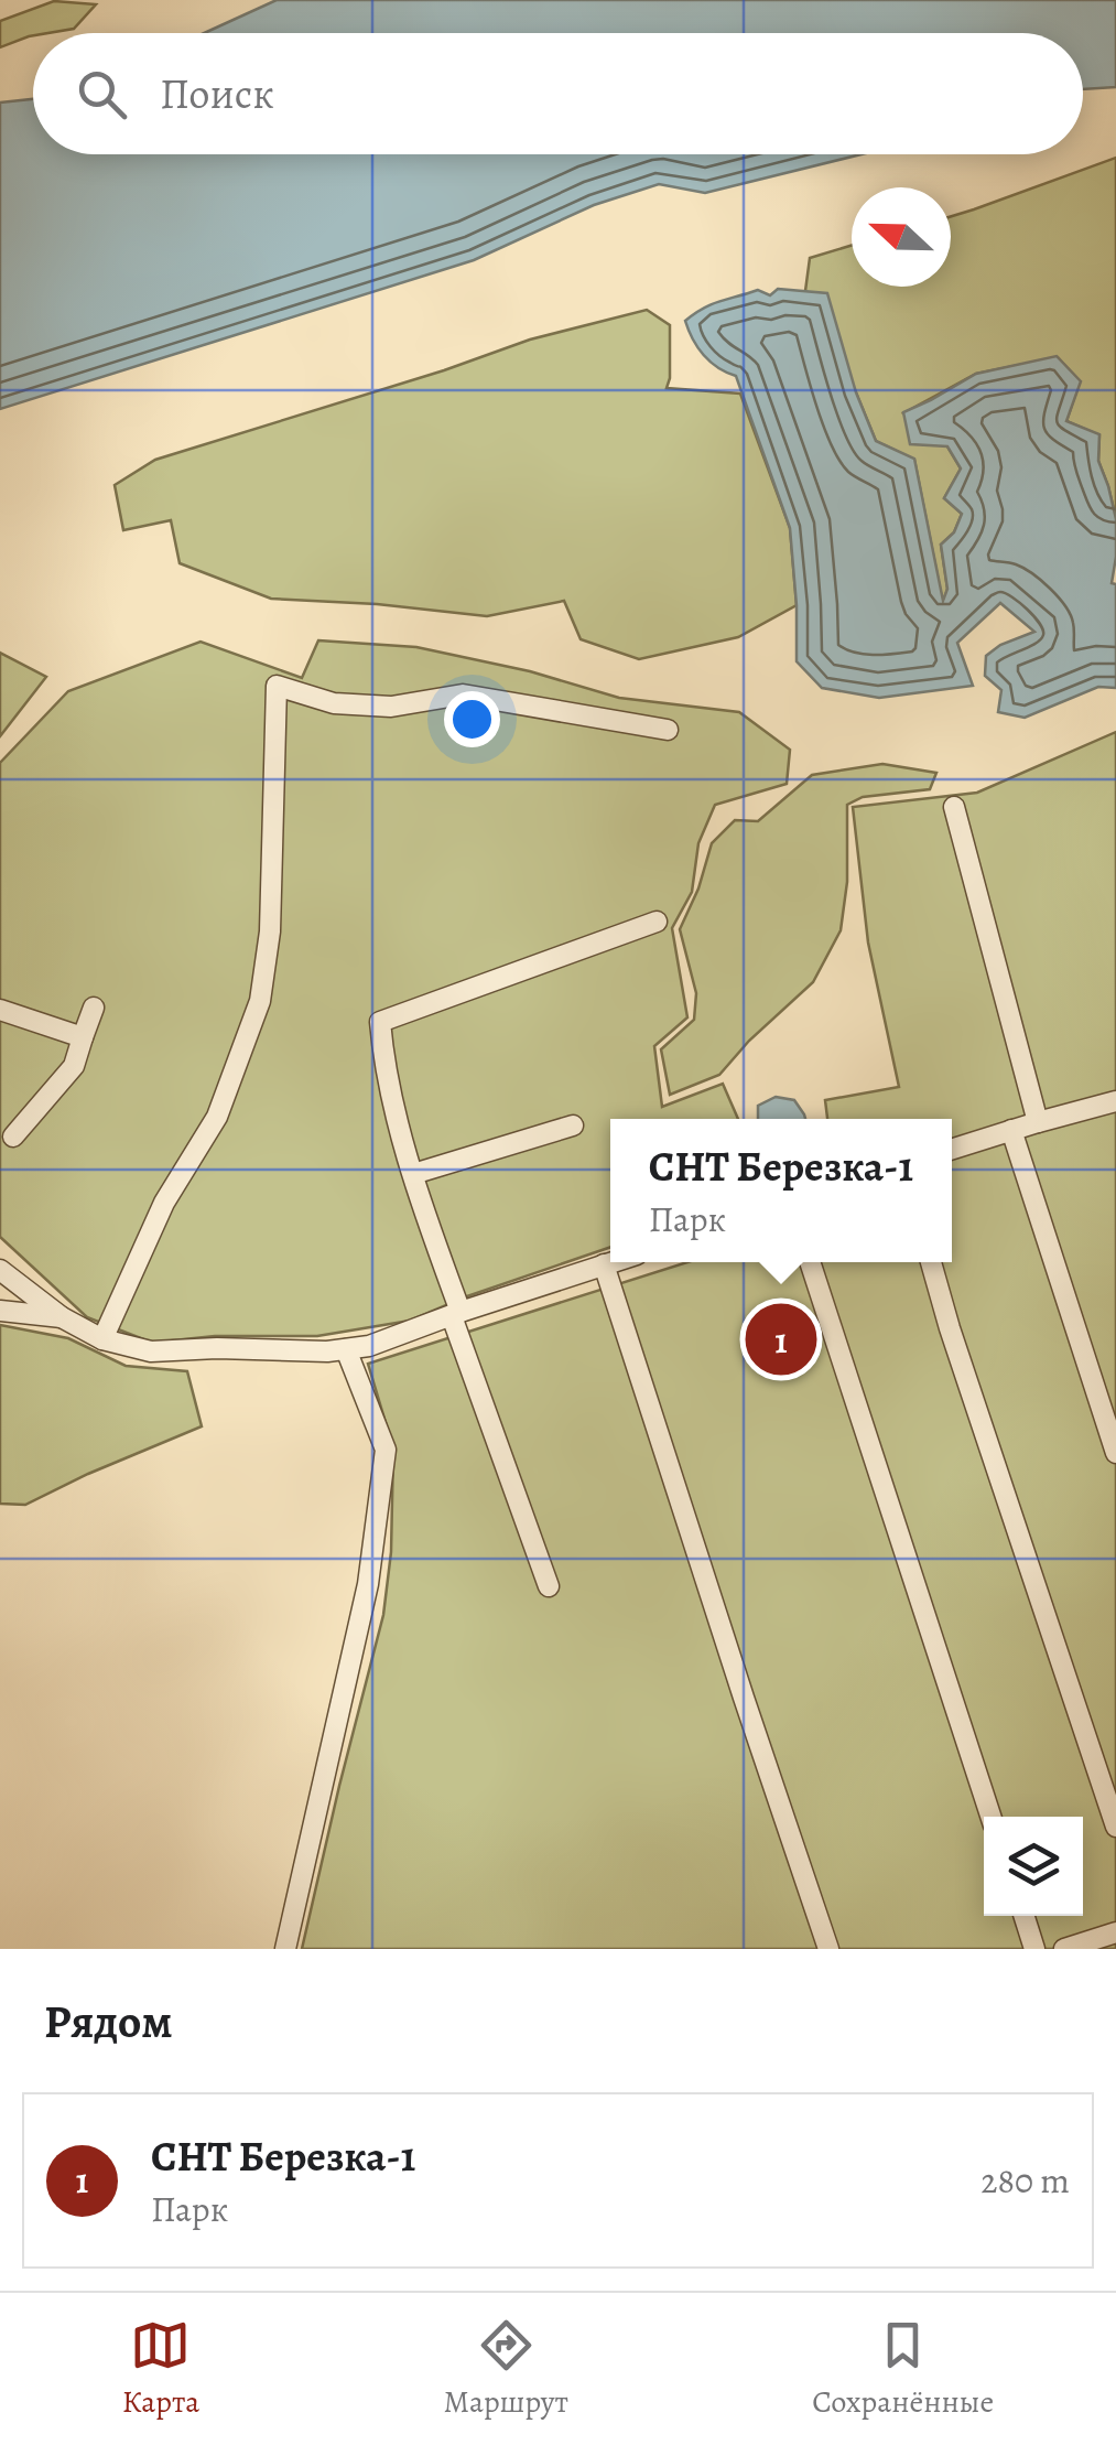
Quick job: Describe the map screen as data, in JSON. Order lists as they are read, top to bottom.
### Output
{
  "north": "left",
  "page": {
    "search": "Поиск",
    "popup": ["СНТ Березка-1", "Парк"],
    "pins": "1",
    "heading": "Рядом",
    "list": [
      {
        "mark": "1",
        "name": "СНТ Березка-1",
        "note": "Парк",
        "value": "280 m"
      }
    ],
    "nav": ["Карта", "Маршрут", "Сохранённые"]
  }
}
